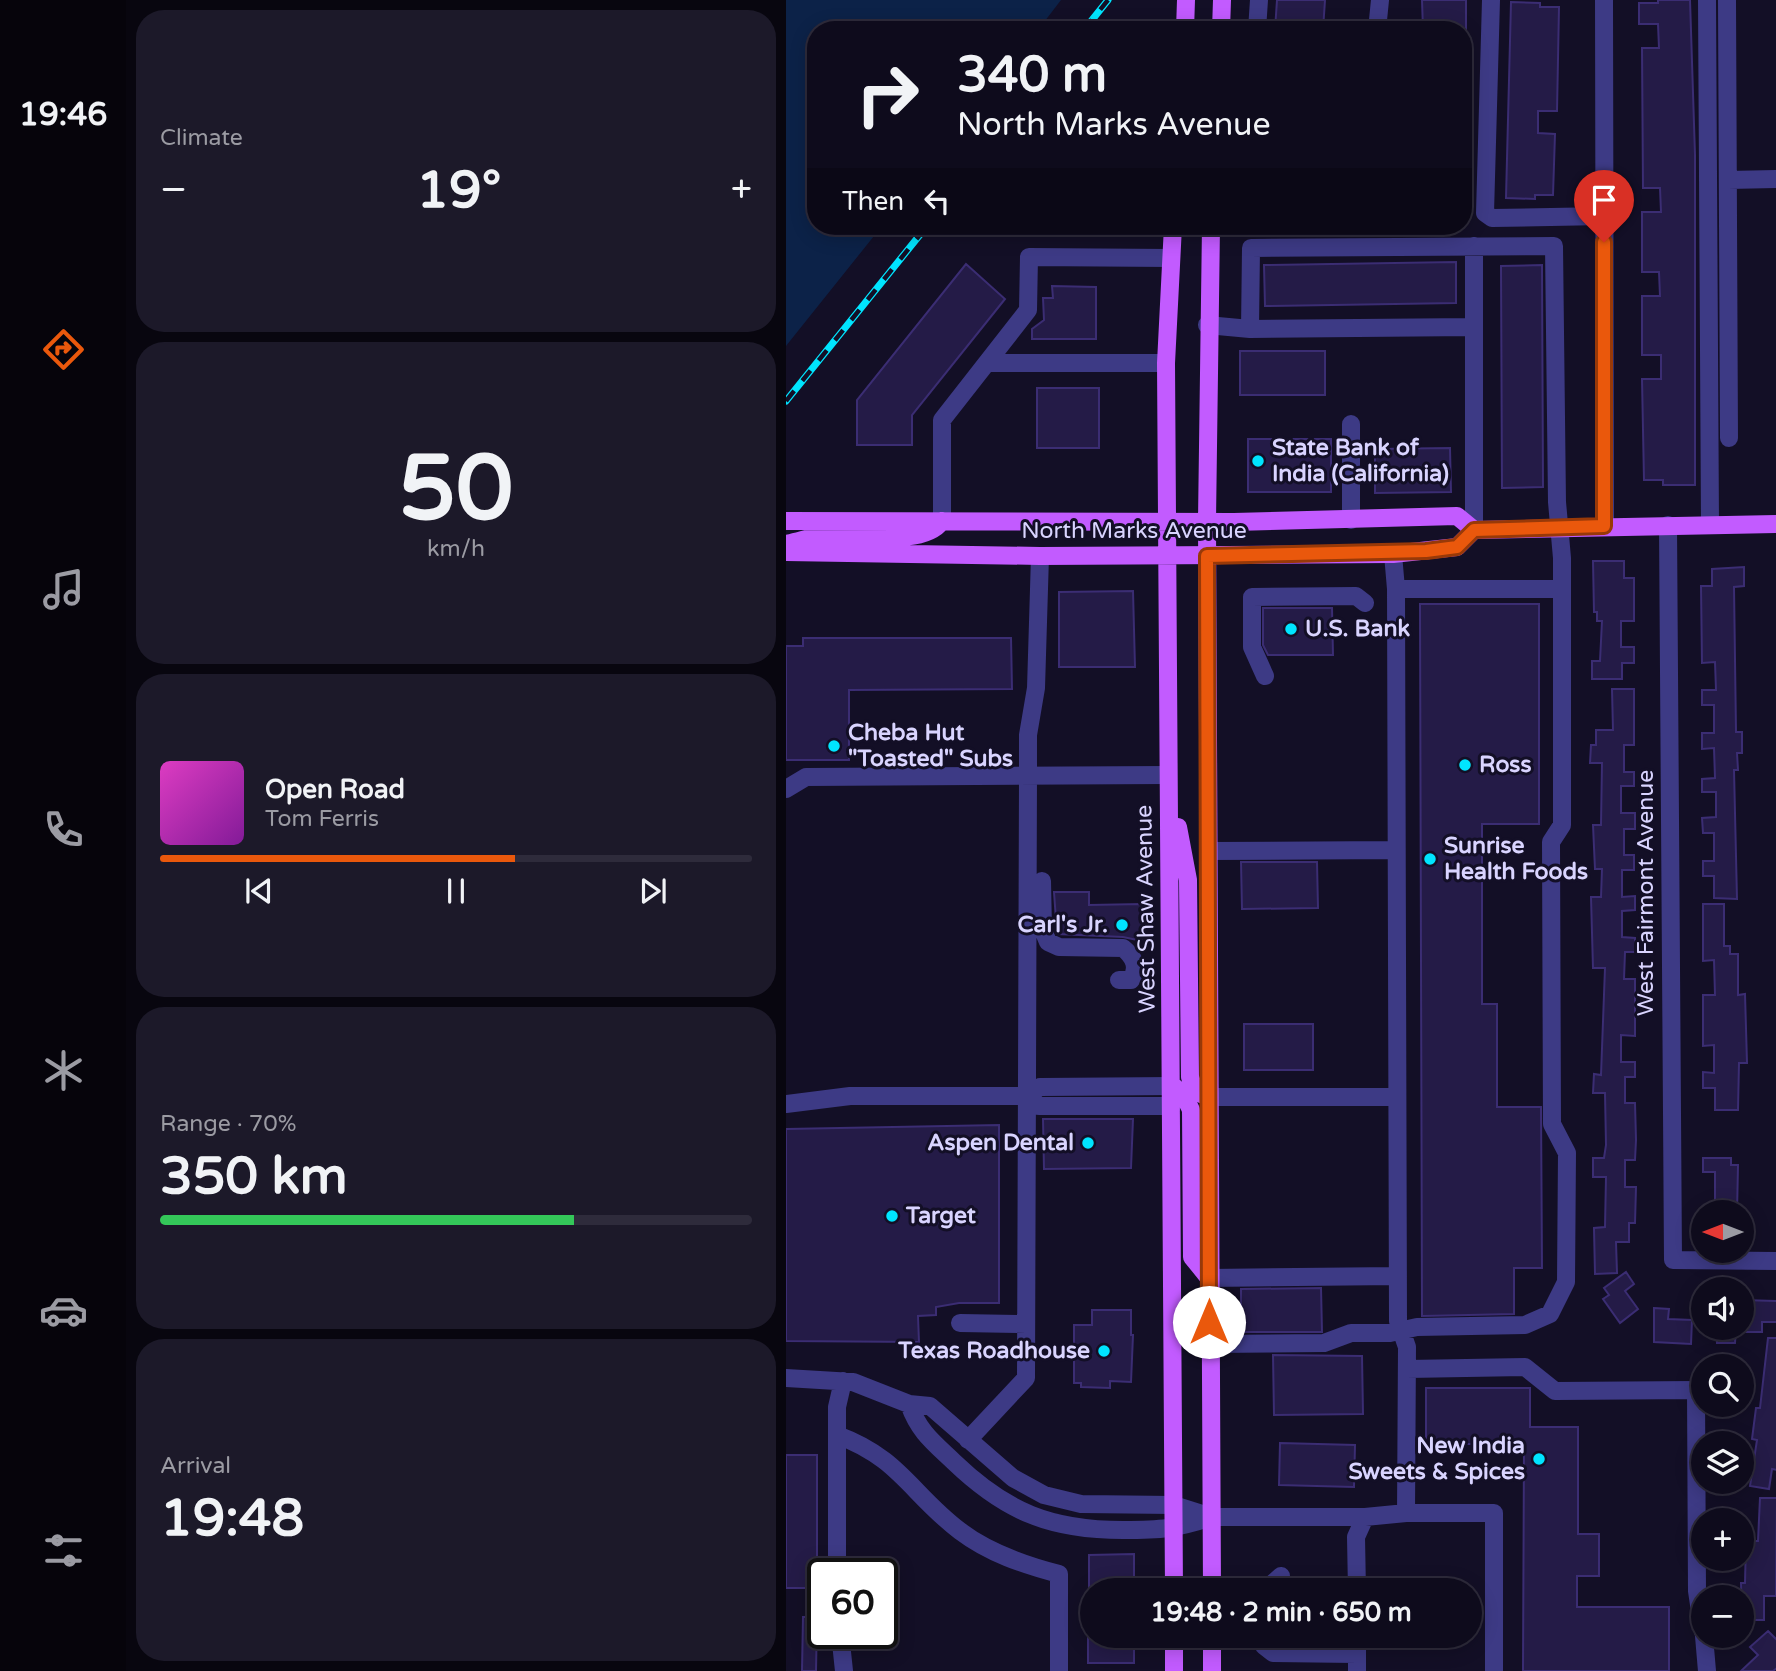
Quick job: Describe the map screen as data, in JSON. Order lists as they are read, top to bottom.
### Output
{
  "streets": {
    "main road": ["North Marks Avenue", "West Shaw Avenue"],
    "street": ["West Fairmont Avenue"]
  },
  "crossings": [
    ["North Marks Avenue", "West Fairmont Avenue"],
    ["North Marks Avenue", "West Shaw Avenue"]
  ],
  "places": [
    "State Bank of India (California)",
    "U.S. Bank",
    "Cheba Hut \"Toasted\" Subs",
    "Ross",
    "Sunrise Health Foods",
    "Carl's Jr.",
    "Aspen Dental",
    "Target",
    "Texas Roadhouse",
    "New India Sweets & Spices"
  ],
  "north": "left",
  "page": {
    "tabs": "19:46",
    "tile": [
      "Climate",
      ["50", "km/h"],
      ["Range · 70%", "350 km"],
      ["Arrival", "19:48"]
    ],
    "turn": ["340 m", "North Marks Avenue"],
    "heat": ["−", "19°", "+"],
    "then": "Then",
    "song": ["Open Road", "Tom Ferris"],
    "map_buttons": ["+", "−"],
    "limit": "60",
    "trip": "19:48 · 2 min · 650 m"
  }
}
